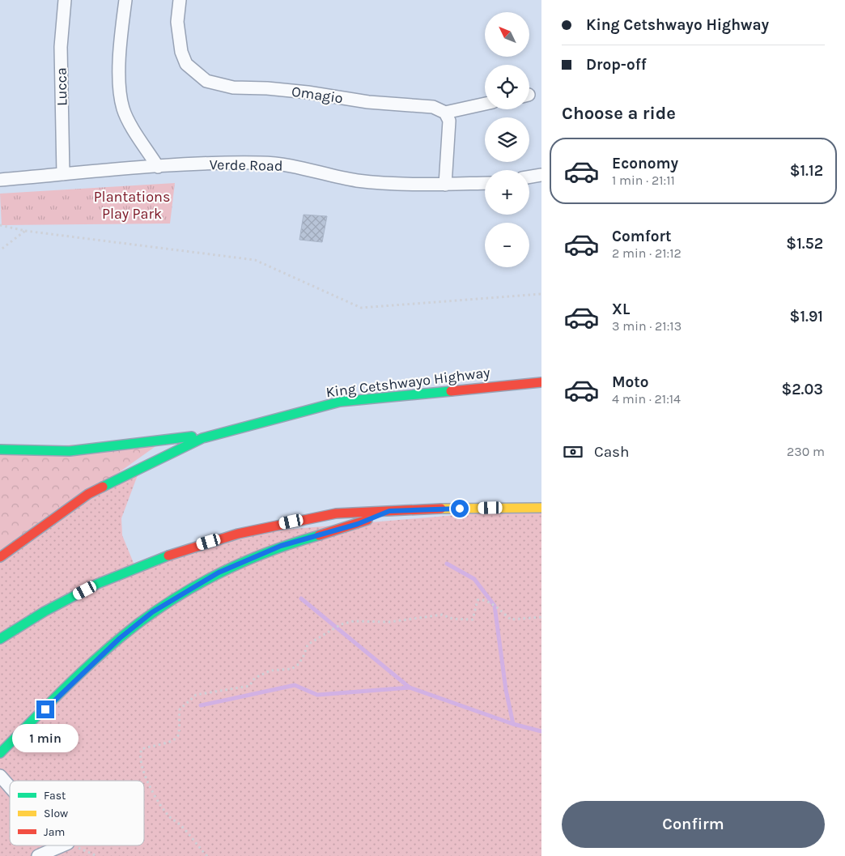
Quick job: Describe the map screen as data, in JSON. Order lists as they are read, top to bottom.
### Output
{
  "streets": {
    "highway": ["King Cetshwayo Highway"],
    "street": ["Lucca", "Omagio", "Verde Road"]
  },
  "crossings": [
    ["Lucca", "Verde Road"]
  ],
  "parks": ["Plantations Play Park"],
  "legend": ["Fast", "Slow", "Jam"],
  "north": "top left",
  "page": {
    "banner": ["King Cetshwayo Highway", "Drop-off"],
    "map_buttons": ["+", "−"],
    "heading": "Choose a ride",
    "list": [
      {
        "name": "Economy",
        "note": "1 min · 21:11",
        "value": "$1.12"
      },
      {
        "name": "Comfort",
        "note": "2 min · 21:12",
        "value": "$1.52"
      },
      {
        "name": "XL",
        "note": "3 min · 21:13",
        "value": "$1.91"
      },
      {
        "name": "Moto",
        "note": "4 min · 21:14",
        "value": "$2.03"
      }
    ],
    "pay": ["Cash", "230 m"],
    "bubble": "1 min",
    "buttons": "Confirm"
  }
}
